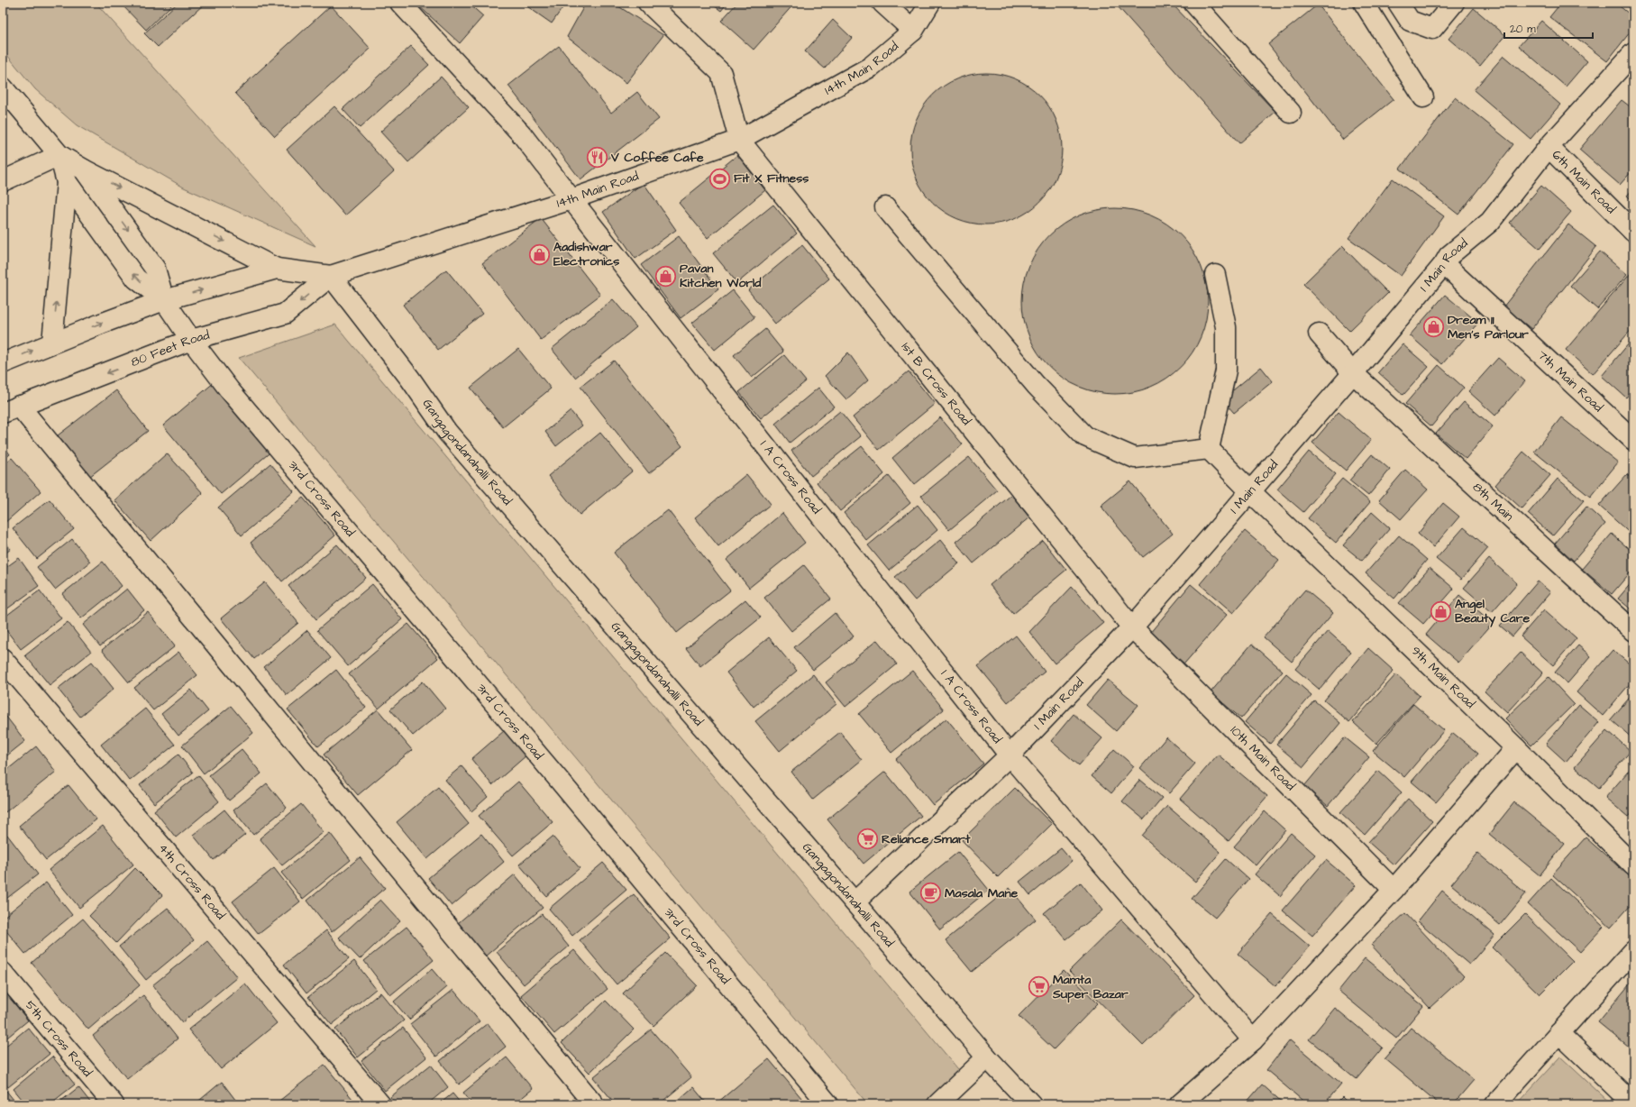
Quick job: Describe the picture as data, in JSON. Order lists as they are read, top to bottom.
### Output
{
  "streets": {
    "street": [
      "14th Main Road",
      "6th Main Road",
      "1 Main Road",
      "80 Feet Road",
      "7th Main Road",
      "1st B Cross Road",
      "Gangagondanahalli Road",
      "1 A Cross Road",
      "3rd Cross Road",
      "8th Main",
      "9th Main Road",
      "10th Main Road",
      "4th Cross Road",
      "5th Cross Road"
    ]
  },
  "crossings": [
    ["14th Main Road", "80 Feet Road"],
    ["14th Main Road", "1st B Cross Road"],
    ["14th Main Road", "Gangagondanahalli Road"],
    ["14th Main Road", "1 A Cross Road"],
    ["6th Main Road", "1 Main Road"],
    ["1 Main Road", "7th Main Road"],
    ["1 Main Road", "1st B Cross Road"],
    ["1 Main Road", "Gangagondanahalli Road"],
    ["1 Main Road", "1 A Cross Road"],
    ["1 Main Road", "8th Main"],
    ["1 Main Road", "9th Main Road"],
    ["1 Main Road", "10th Main Road"],
    ["80 Feet Road", "Gangagondanahalli Road"],
    ["80 Feet Road", "3rd Cross Road"],
    ["1st B Cross Road", "10th Main Road"]
  ],
  "places": {
    "restaurant": ["V Coffee Cafe"],
    "sports": ["Fit X Fitness"],
    "shop": [
      "Aadishwar Electronics",
      "Pavan Kitchen World",
      "Dream 11 Men's Parlour",
      "Angel Beauty Care"
    ],
    "supermarket": ["Reliance Smart", "Mamta Super Bazar"],
    "cafe": ["Masala Mane"]
  },
  "scale_bar": "20 m"
}
